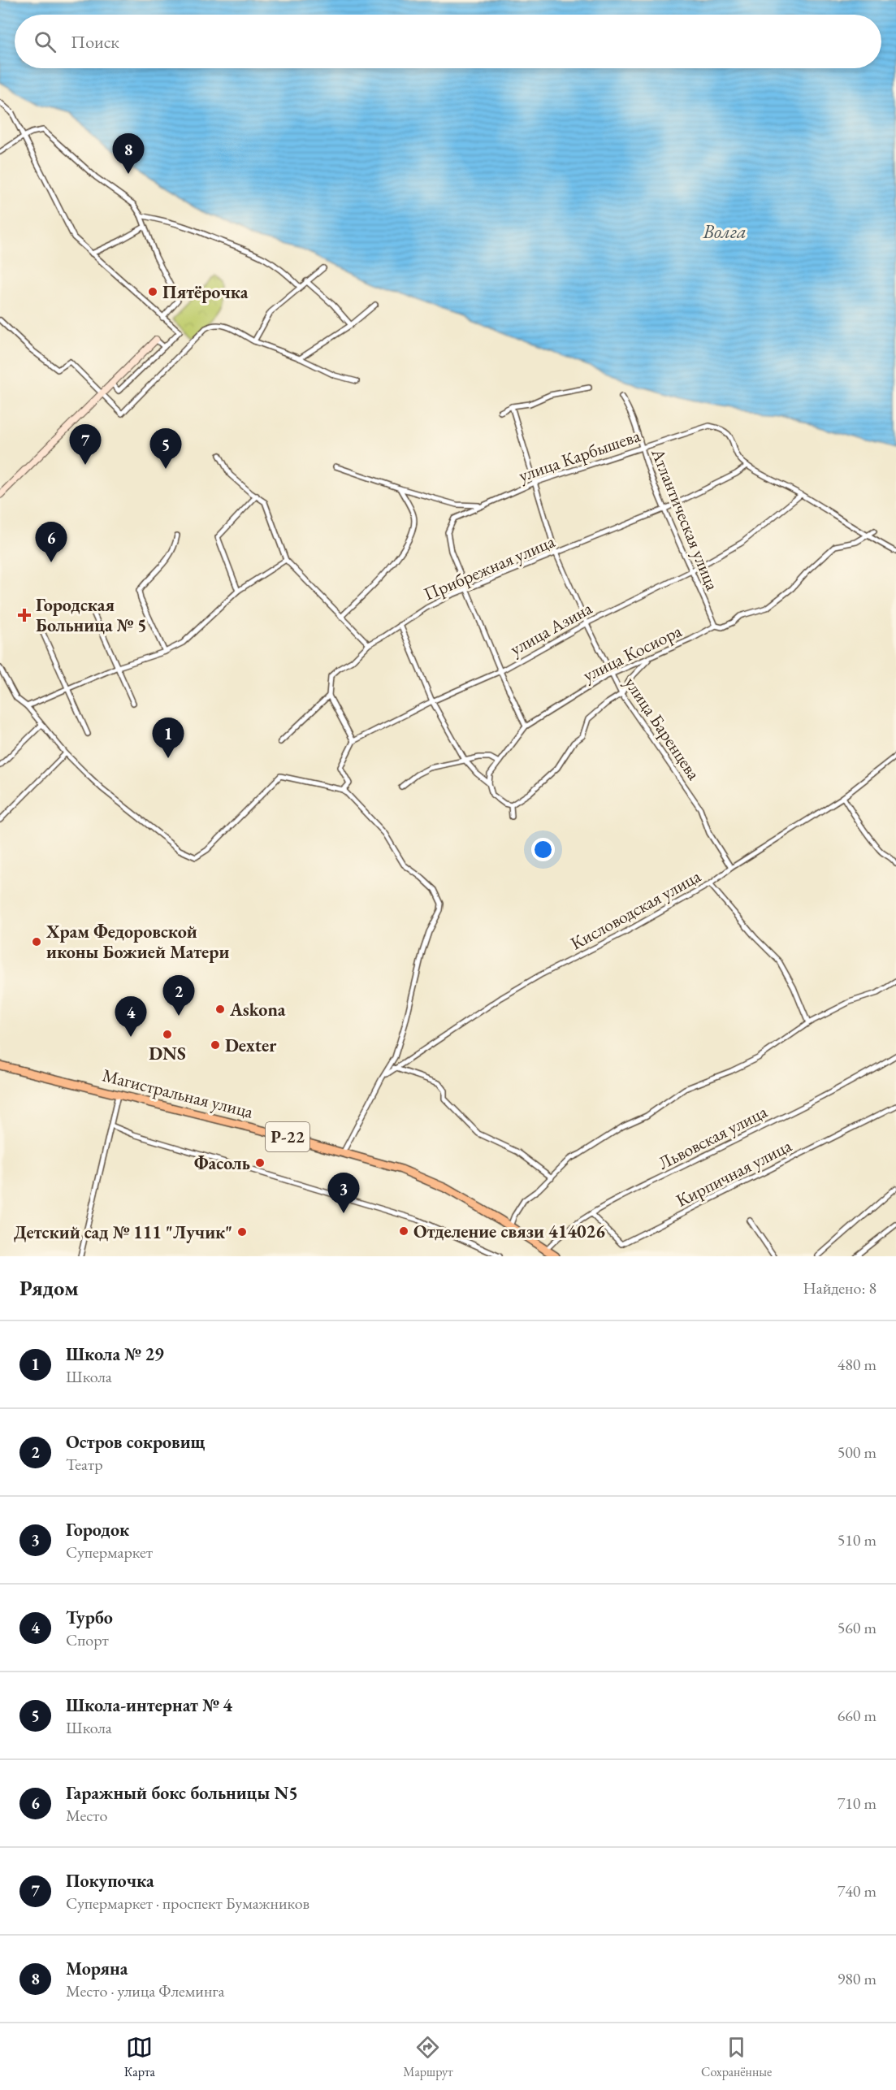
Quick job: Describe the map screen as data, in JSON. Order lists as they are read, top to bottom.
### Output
{
  "streets": {
    "highway": ["Магистральная улица", "Р-22"],
    "street": [
      "улица Карбышева",
      "Атлантическая улица",
      "Прибрежная улица",
      "улица Азина",
      "улица Косиора",
      "улица Баренцева",
      "Кисловодская улица",
      "Львовская улица",
      "Кирпичная улица"
    ]
  },
  "crossings": [
    ["улица Карбышева", "Атлантическая улица"],
    ["улица Карбышева", "Прибрежная улица"],
    ["улица Карбышева", "улица Азина"],
    ["улица Карбышева", "улица Косиора"],
    ["улица Карбышева", "улица Баренцева"],
    ["Атлантическая улица", "Прибрежная улица"],
    ["Атлантическая улица", "улица Азина"],
    ["Атлантическая улица", "улица Косиора"],
    ["Прибрежная улица", "улица Баренцева"],
    ["улица Азина", "улица Баренцева"],
    ["улица Косиора", "улица Баренцева"],
    ["улица Баренцева", "Кисловодская улица"],
    ["Магистральная улица", "Львовская улица"],
    ["Львовская улица", "Кирпичная улица"]
  ],
  "water": ["Волга"],
  "places": {
    "other": [
      "Пятёрочка",
      "Храм Федоровской иконы Божией Матери",
      "Askona",
      "DNS",
      "Dexter",
      "Фасоль",
      "Отделение связи 414026",
      "Детский сад № 111 \"Лучик\""
    ],
    "health": ["Городская Больница № 5"]
  },
  "page": {
    "search": "Поиск",
    "pins": [
      "8",
      "7",
      "5",
      "6",
      "1",
      "2",
      "4",
      "3"
    ],
    "heading": ["Рядом", "Найдено: 8"],
    "list": [
      {
        "mark": "1",
        "name": "Школа № 29",
        "note": "Школа",
        "value": "480 m"
      },
      {
        "mark": "2",
        "name": "Остров сокровищ",
        "note": "Театр",
        "value": "500 m"
      },
      {
        "mark": "3",
        "name": "Городок",
        "note": "Супермаркет",
        "value": "510 m"
      },
      {
        "mark": "4",
        "name": "Турбо",
        "note": "Спорт",
        "value": "560 m"
      },
      {
        "mark": "5",
        "name": "Школа-интернат № 4",
        "note": "Школа",
        "value": "660 m"
      },
      {
        "mark": "6",
        "name": "Гаражный бокс больницы N5",
        "note": "Место",
        "value": "710 m"
      },
      {
        "mark": "7",
        "name": "Покупочка",
        "note": "Супермаркет · проспект Бумажников",
        "value": "740 m"
      },
      {
        "mark": "8",
        "name": "Моряна",
        "note": "Место · улица Флеминга",
        "value": "980 m"
      }
    ],
    "nav": ["Карта", "Маршрут", "Сохранённые"]
  }
}
